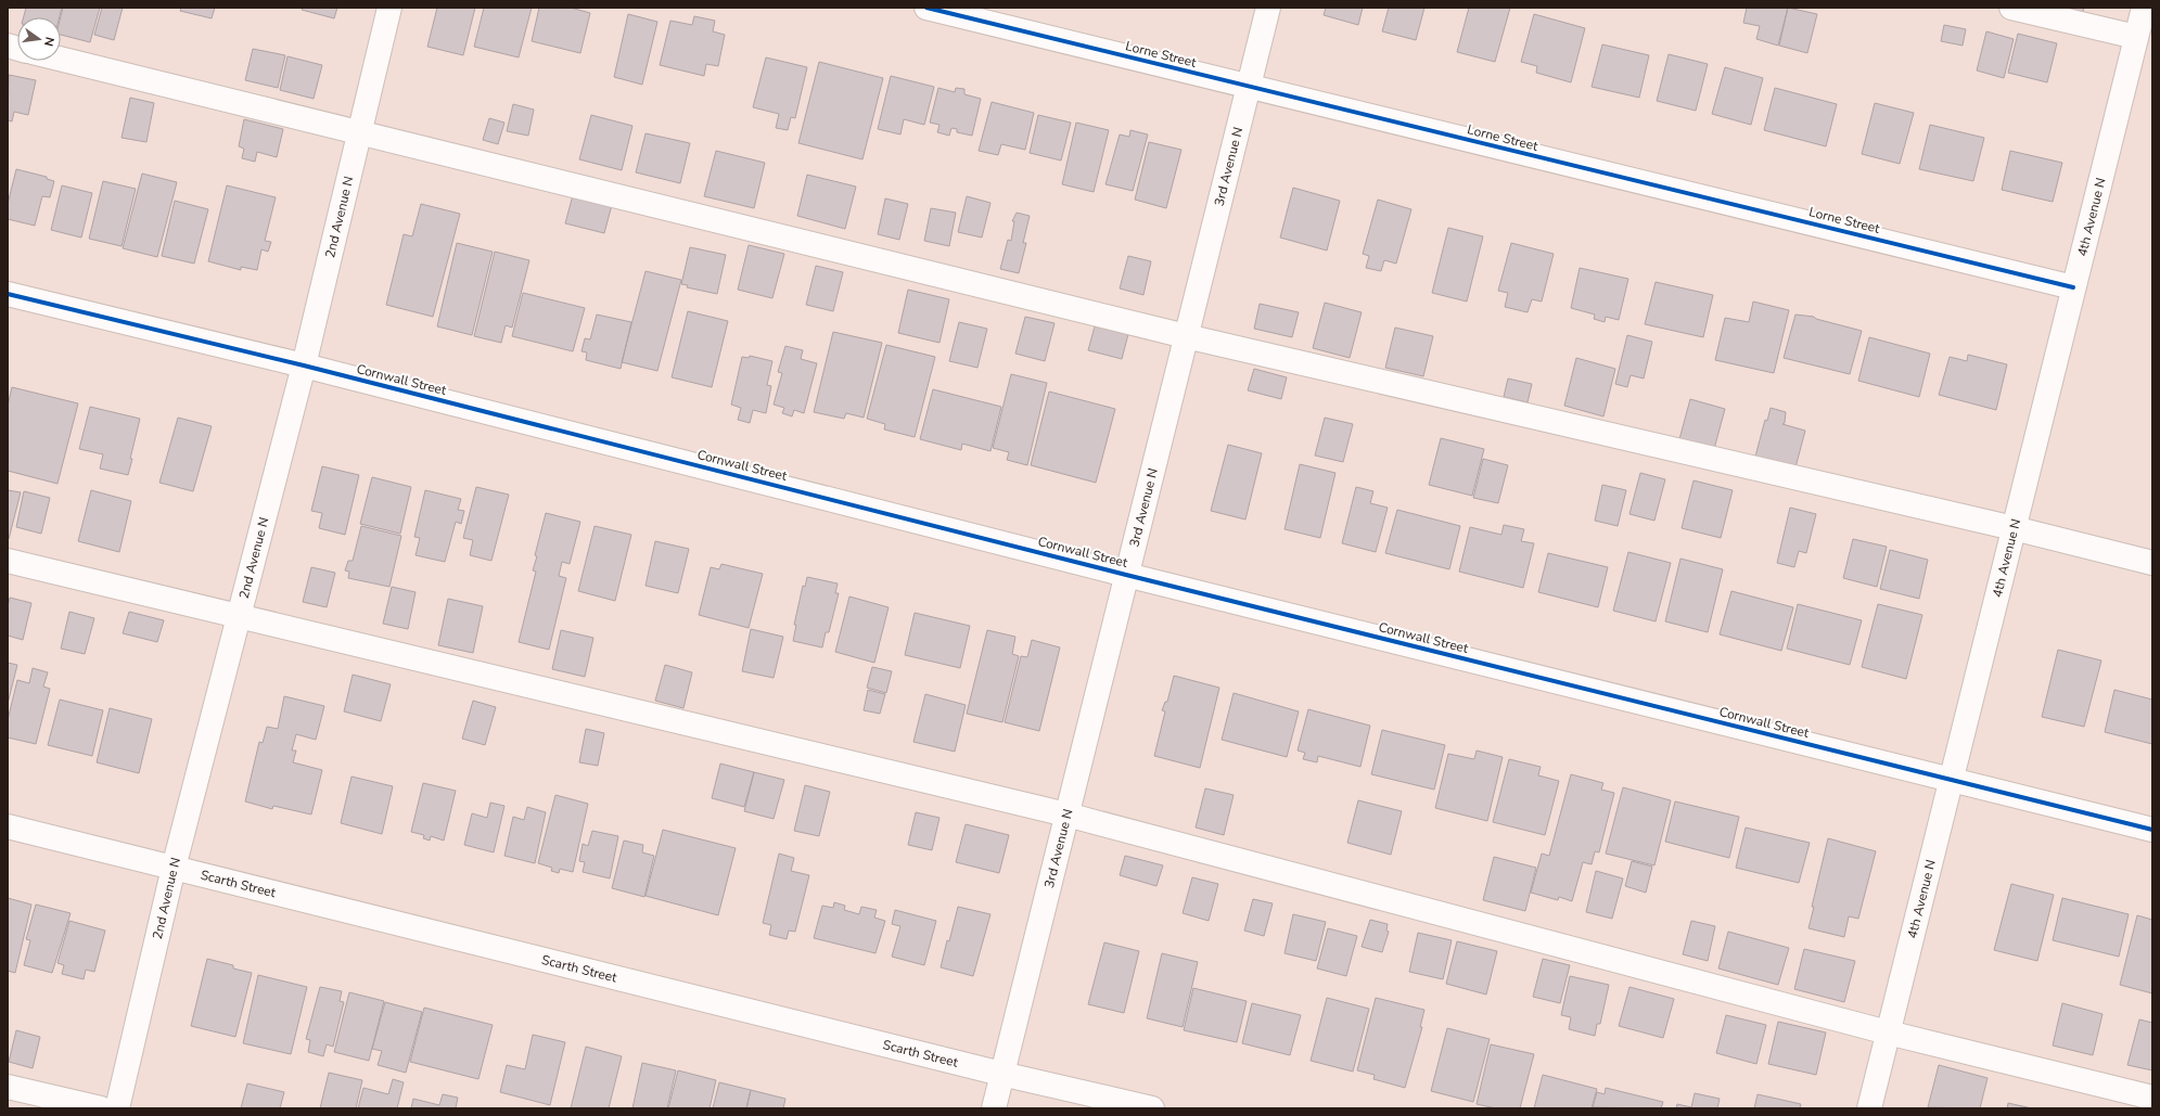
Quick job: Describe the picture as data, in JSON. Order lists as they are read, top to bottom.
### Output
{
  "streets": {
    "street": [
      "Lorne Street",
      "3rd Avenue N",
      "2nd Avenue N",
      "4th Avenue N",
      "Cornwall Street",
      "Scarth Street"
    ]
  },
  "crossings": [
    ["Lorne Street", "3rd Avenue N"],
    ["Lorne Street", "4th Avenue N"],
    ["3rd Avenue N", "Cornwall Street"],
    ["3rd Avenue N", "Scarth Street"],
    ["2nd Avenue N", "Cornwall Street"],
    ["2nd Avenue N", "Scarth Street"],
    ["4th Avenue N", "Cornwall Street"]
  ],
  "north": "right"
}
